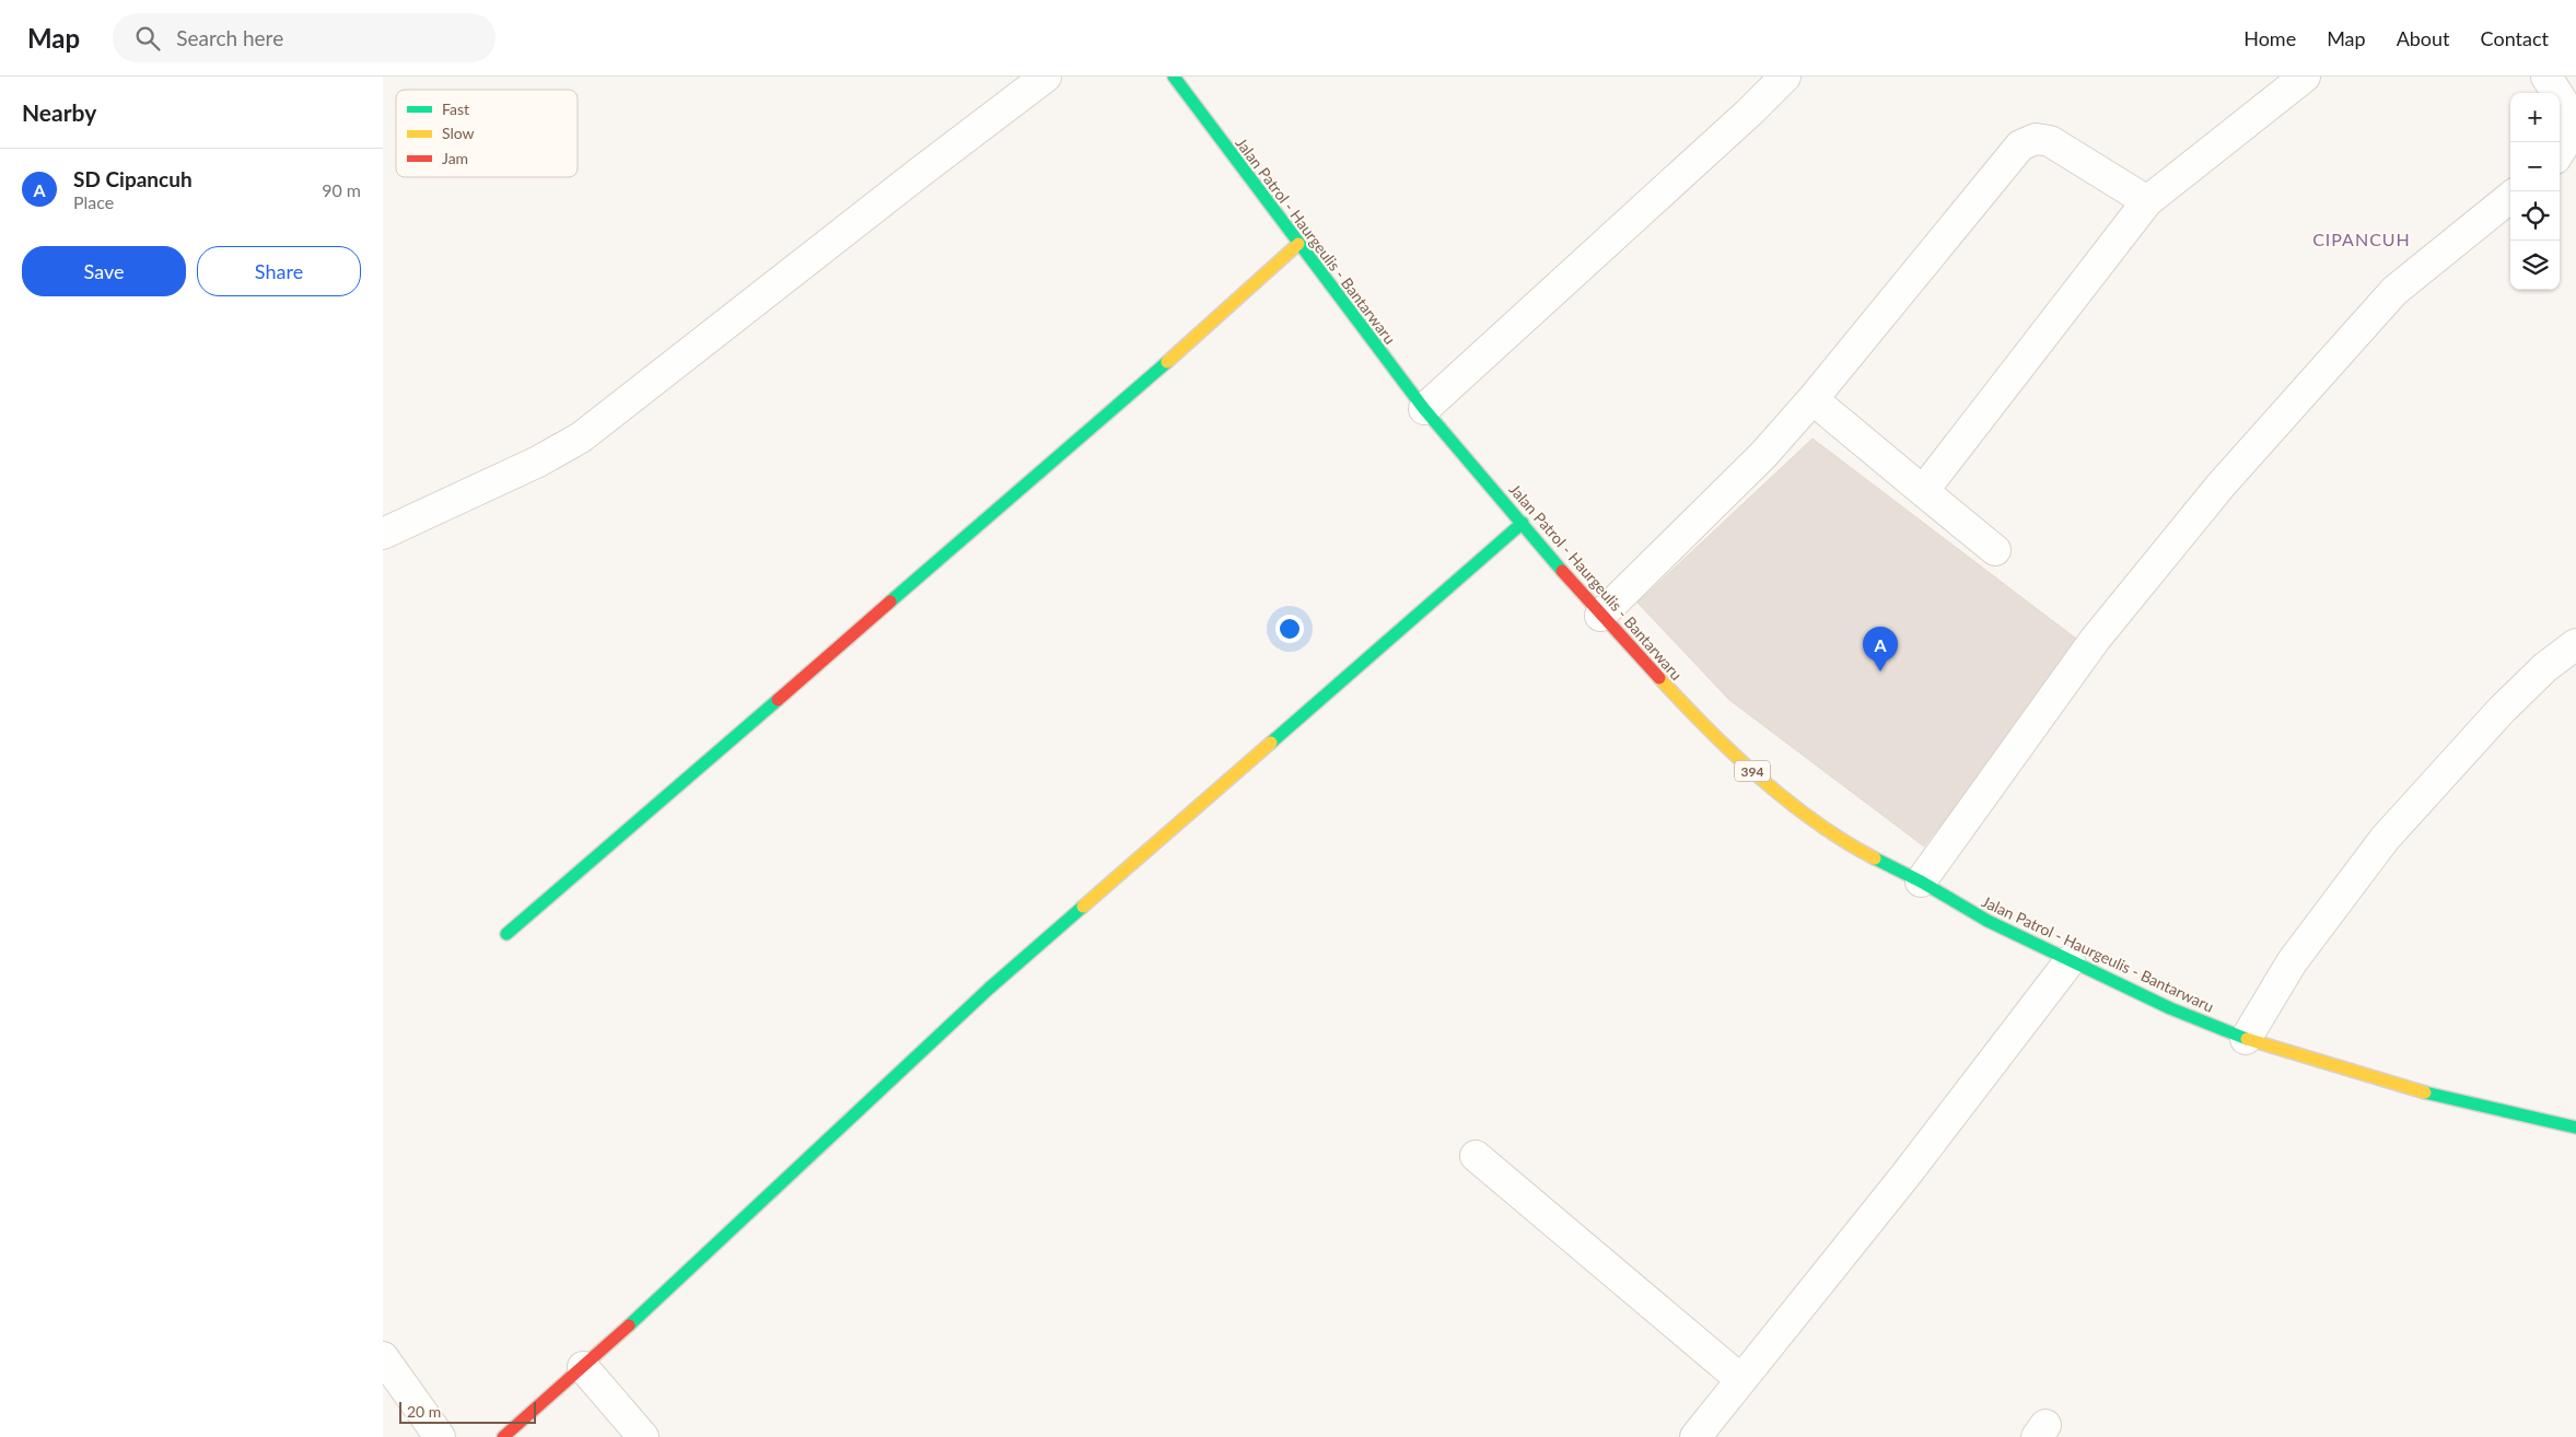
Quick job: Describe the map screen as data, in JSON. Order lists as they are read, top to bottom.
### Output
{
  "streets": {
    "street": ["Jalan Patrol - Haurgeulis - Bantarwaru", "394"]
  },
  "districts": ["CIPANCUH"],
  "legend": ["Fast", "Slow", "Jam"],
  "scale_bar": "20 m",
  "page": {
    "header": "Map",
    "search": "Search here",
    "nav": [
      "Home",
      "Map",
      "About",
      "Contact"
    ],
    "heading": "Nearby",
    "map_buttons": ["+", "−"],
    "list": [
      {
        "mark": "A",
        "name": "SD Cipancuh",
        "note": "Place",
        "value": "90 m"
      }
    ],
    "buttons": ["Save", "Share"],
    "pins": "A",
    "scale": "20 m"
  }
}
